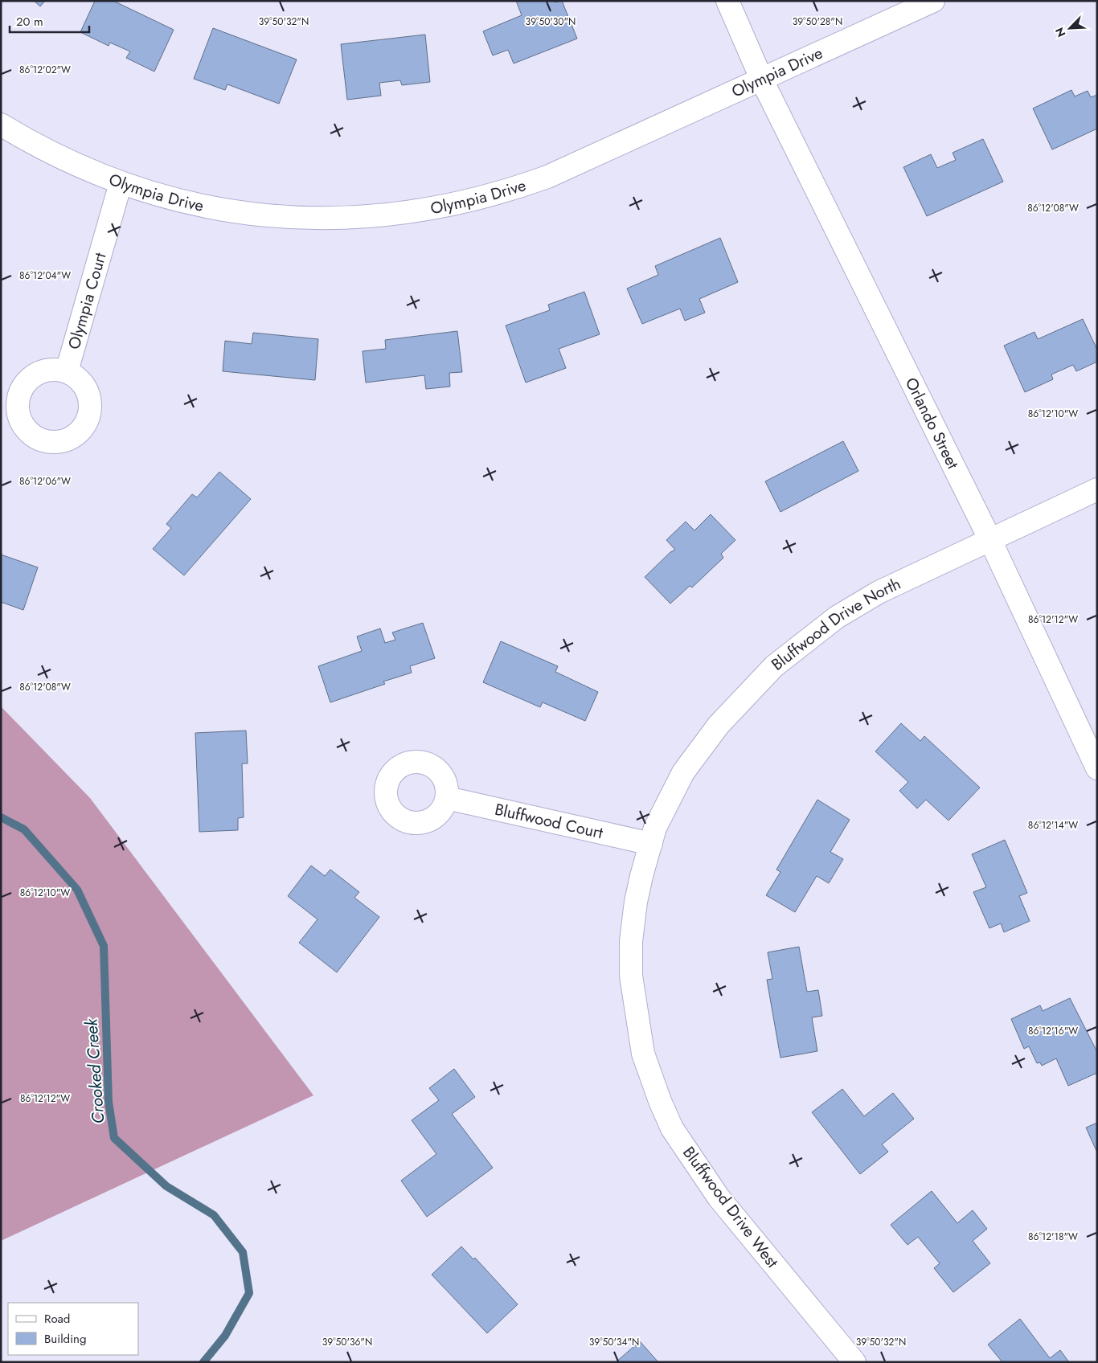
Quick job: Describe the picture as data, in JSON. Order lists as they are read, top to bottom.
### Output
{
  "streets": {
    "street": [
      "Olympia Drive",
      "Olympia Court",
      "Orlando Street",
      "Bluffwood Drive North",
      "Bluffwood Court",
      "Bluffwood Drive West"
    ]
  },
  "crossings": [
    ["Olympia Drive", "Olympia Court"],
    ["Olympia Drive", "Orlando Street"],
    ["Orlando Street", "Bluffwood Drive North"],
    ["Bluffwood Drive North", "Bluffwood Court"],
    ["Bluffwood Drive North", "Bluffwood Drive West"],
    ["Bluffwood Court", "Bluffwood Drive West"]
  ],
  "water": ["Crooked Creek"],
  "legend": ["Road", "Building"],
  "scale_bar": "20 m",
  "north": "bottom left",
  "coordinates": [
    "39°50'28\"N",
    "39°50'32\"N",
    "39°50'30\"N",
    "86°12'02\"W",
    "86°12'08\"W",
    "86°12'04\"W",
    "86°12'10\"W",
    "86°12'06\"W",
    "86°12'12\"W",
    "86°12'14\"W",
    "86°12'16\"W",
    "86°12'18\"W",
    "39°50'36\"N",
    "39°50'34\"N"
  ]
}
